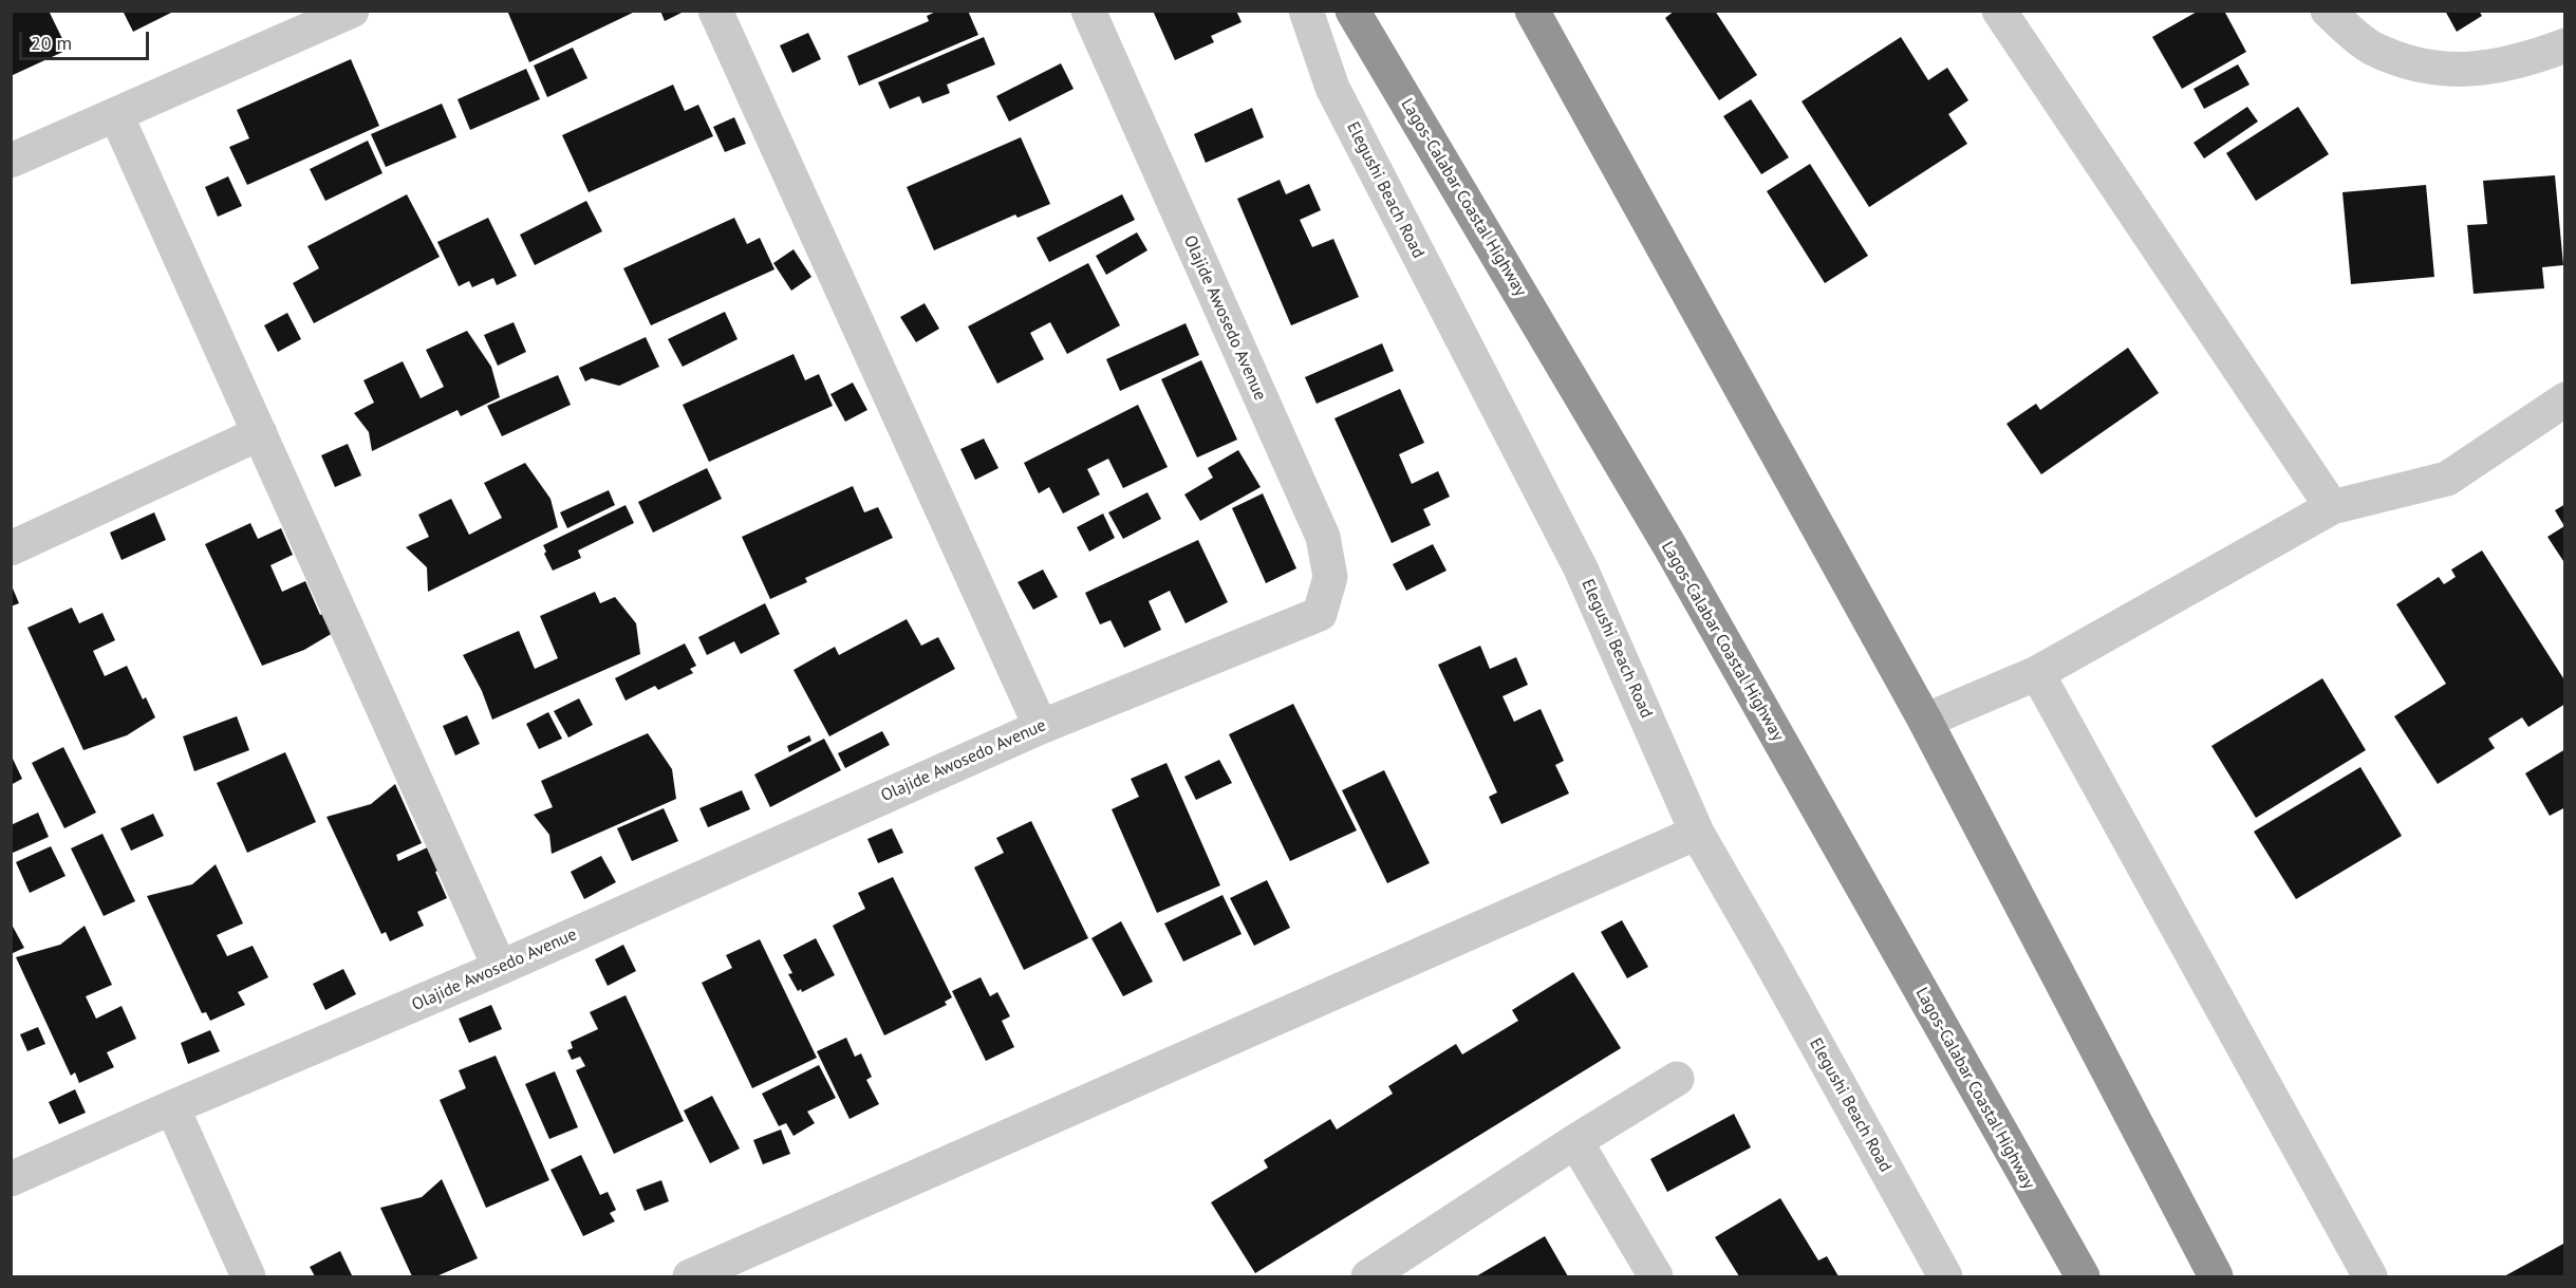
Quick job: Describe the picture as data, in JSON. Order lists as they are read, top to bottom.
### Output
{
  "streets": {
    "highway": ["Lagos-Calabar Coastal Highway"],
    "street": ["Elegushi Beach Road", "Olajide Awosedo Avenue"]
  },
  "scale_bar": "20 m"
}
